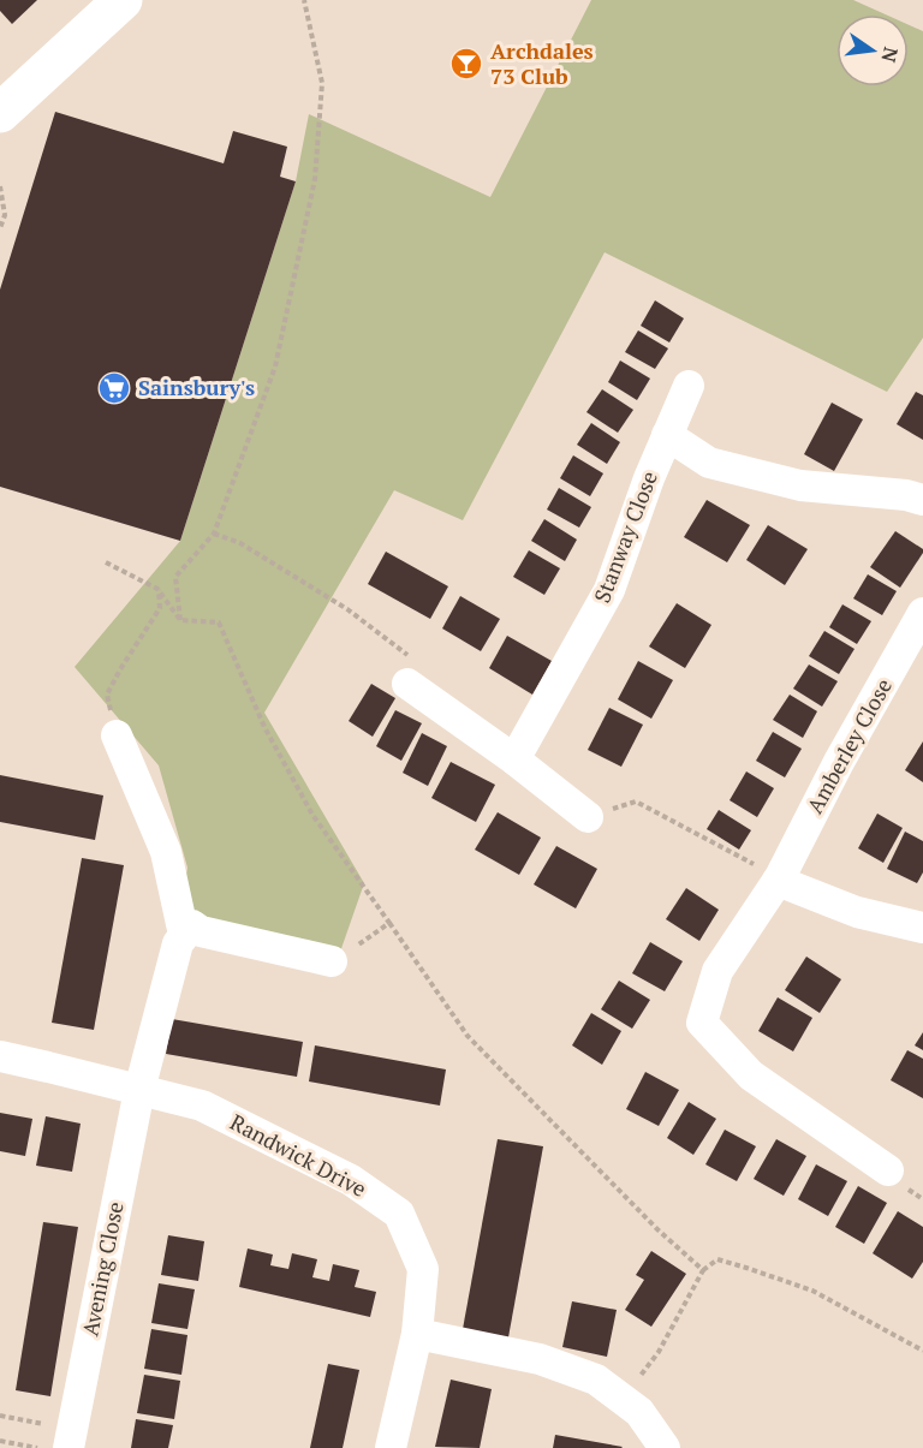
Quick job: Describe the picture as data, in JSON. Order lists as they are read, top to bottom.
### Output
{
  "streets": {
    "street": [
      "Stanway Close",
      "Amberley Close",
      "Randwick Drive",
      "Avening Close"
    ]
  },
  "crossings": [
    ["Randwick Drive", "Avening Close"]
  ],
  "places": {
    "bar": ["Archdales 73 Club"],
    "supermarket": ["Sainsbury's"]
  },
  "north": "right"
}
